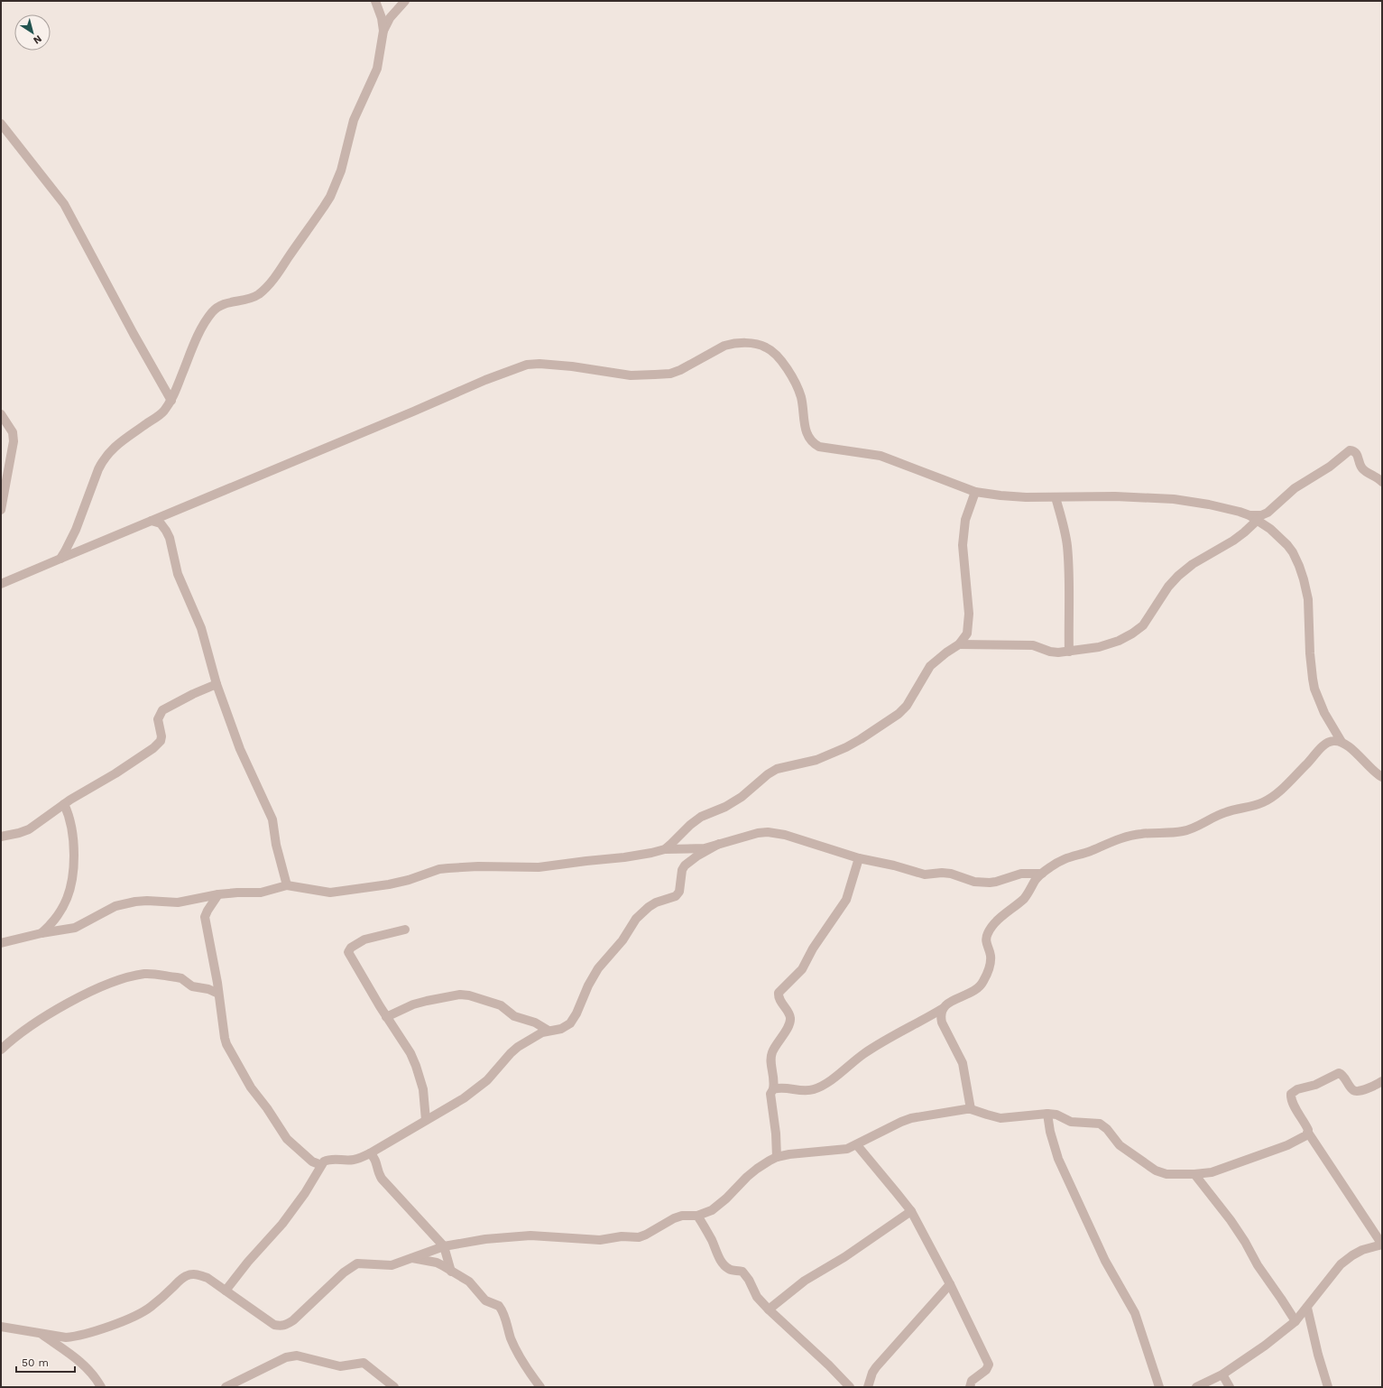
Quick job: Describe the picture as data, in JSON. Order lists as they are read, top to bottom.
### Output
{
  "scale_bar": "50 m",
  "north": "bottom right"
}
